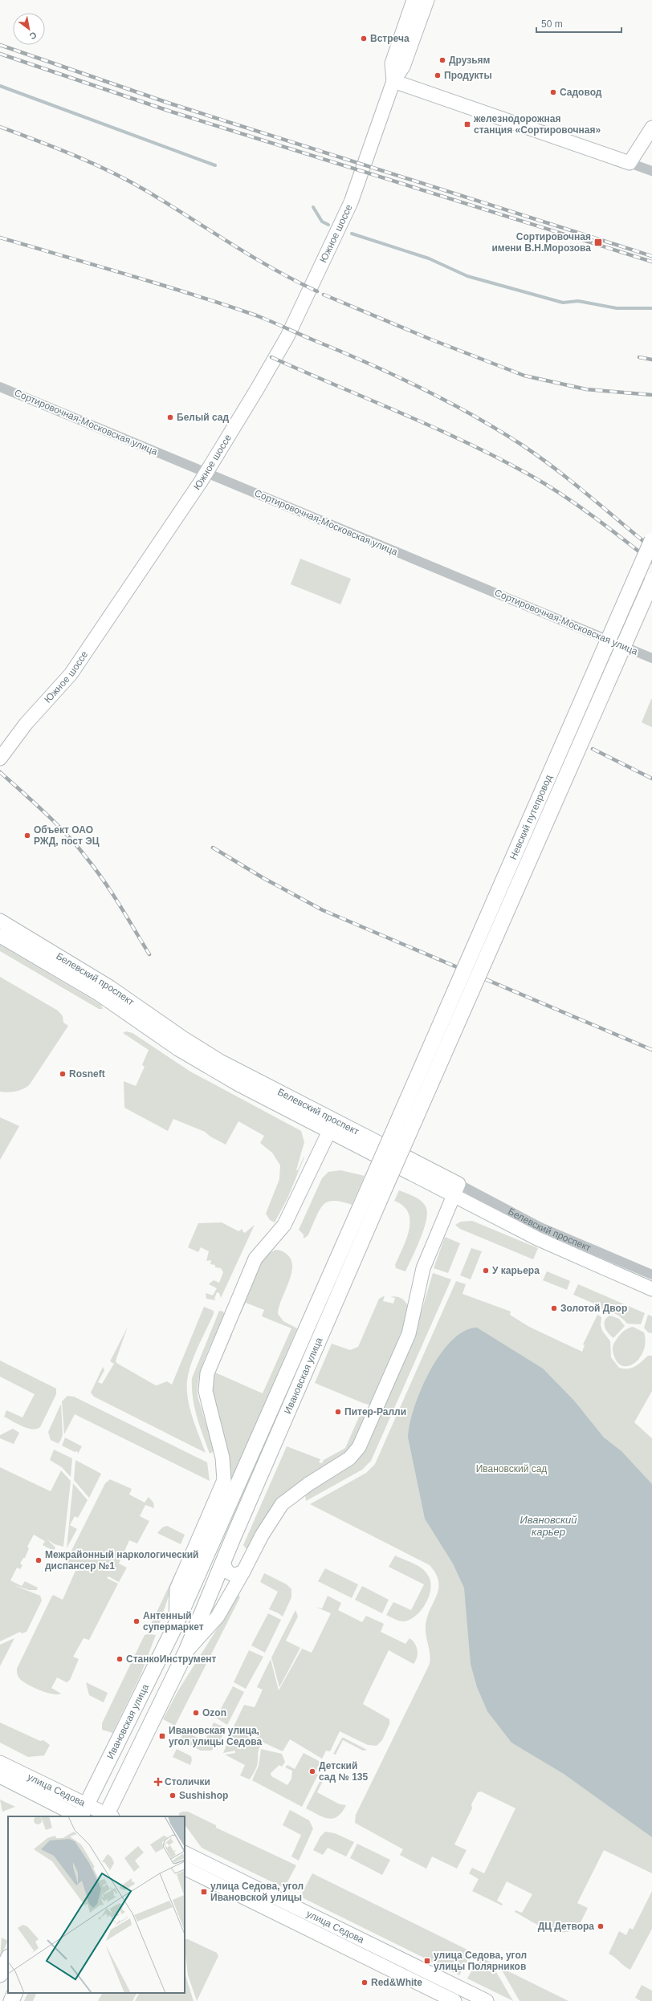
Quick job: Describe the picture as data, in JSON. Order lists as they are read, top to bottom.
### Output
{
  "streets": {
    "main road": ["Невский путепровод", "Ивановская улица"],
    "street": [
      "Южное шоссе",
      "Сортировочная-Московская улица",
      "Белевский проспект",
      "улица Седова"
    ]
  },
  "crossings": [
    ["Южное шоссе", "Сортировочная-Московская улица"],
    ["Невский путепровод", "Ивановская улица"],
    ["Белевский проспект", "Ивановская улица"],
    ["Ивановская улица", "улица Седова"]
  ],
  "water": ["Ивановский карьер"],
  "parks": ["Ивановский сад"],
  "places": {
    "other": [
      "Встреча",
      "Друзьям",
      "Продукты",
      "Садовод",
      "Белый сад",
      "Объект ОАО РЖД, пост ЭЦ",
      "Rosneft",
      "У карьера",
      "Золотой Двор",
      "Питер-Ралли",
      "Межрайонный наркологический диспансер №1",
      "Антенный супермаркет",
      "СтанкоИнструмент",
      "Ozon",
      "Детский сад № 135",
      "Sushishop",
      "ДЦ Детвора",
      "Red&White"
    ],
    "transit": [
      "железнодорожная станция «Сортировочная»",
      "Сортировочная имени В.Н.Морозова",
      "Ивановская улица, угол улицы Седова",
      "улица Седова, угол Ивановской улицы",
      "улица Седова, угол улицы Полярников"
    ],
    "health": ["Столички"]
  },
  "scale_bar": "50 m",
  "north": "bottom right"
}
